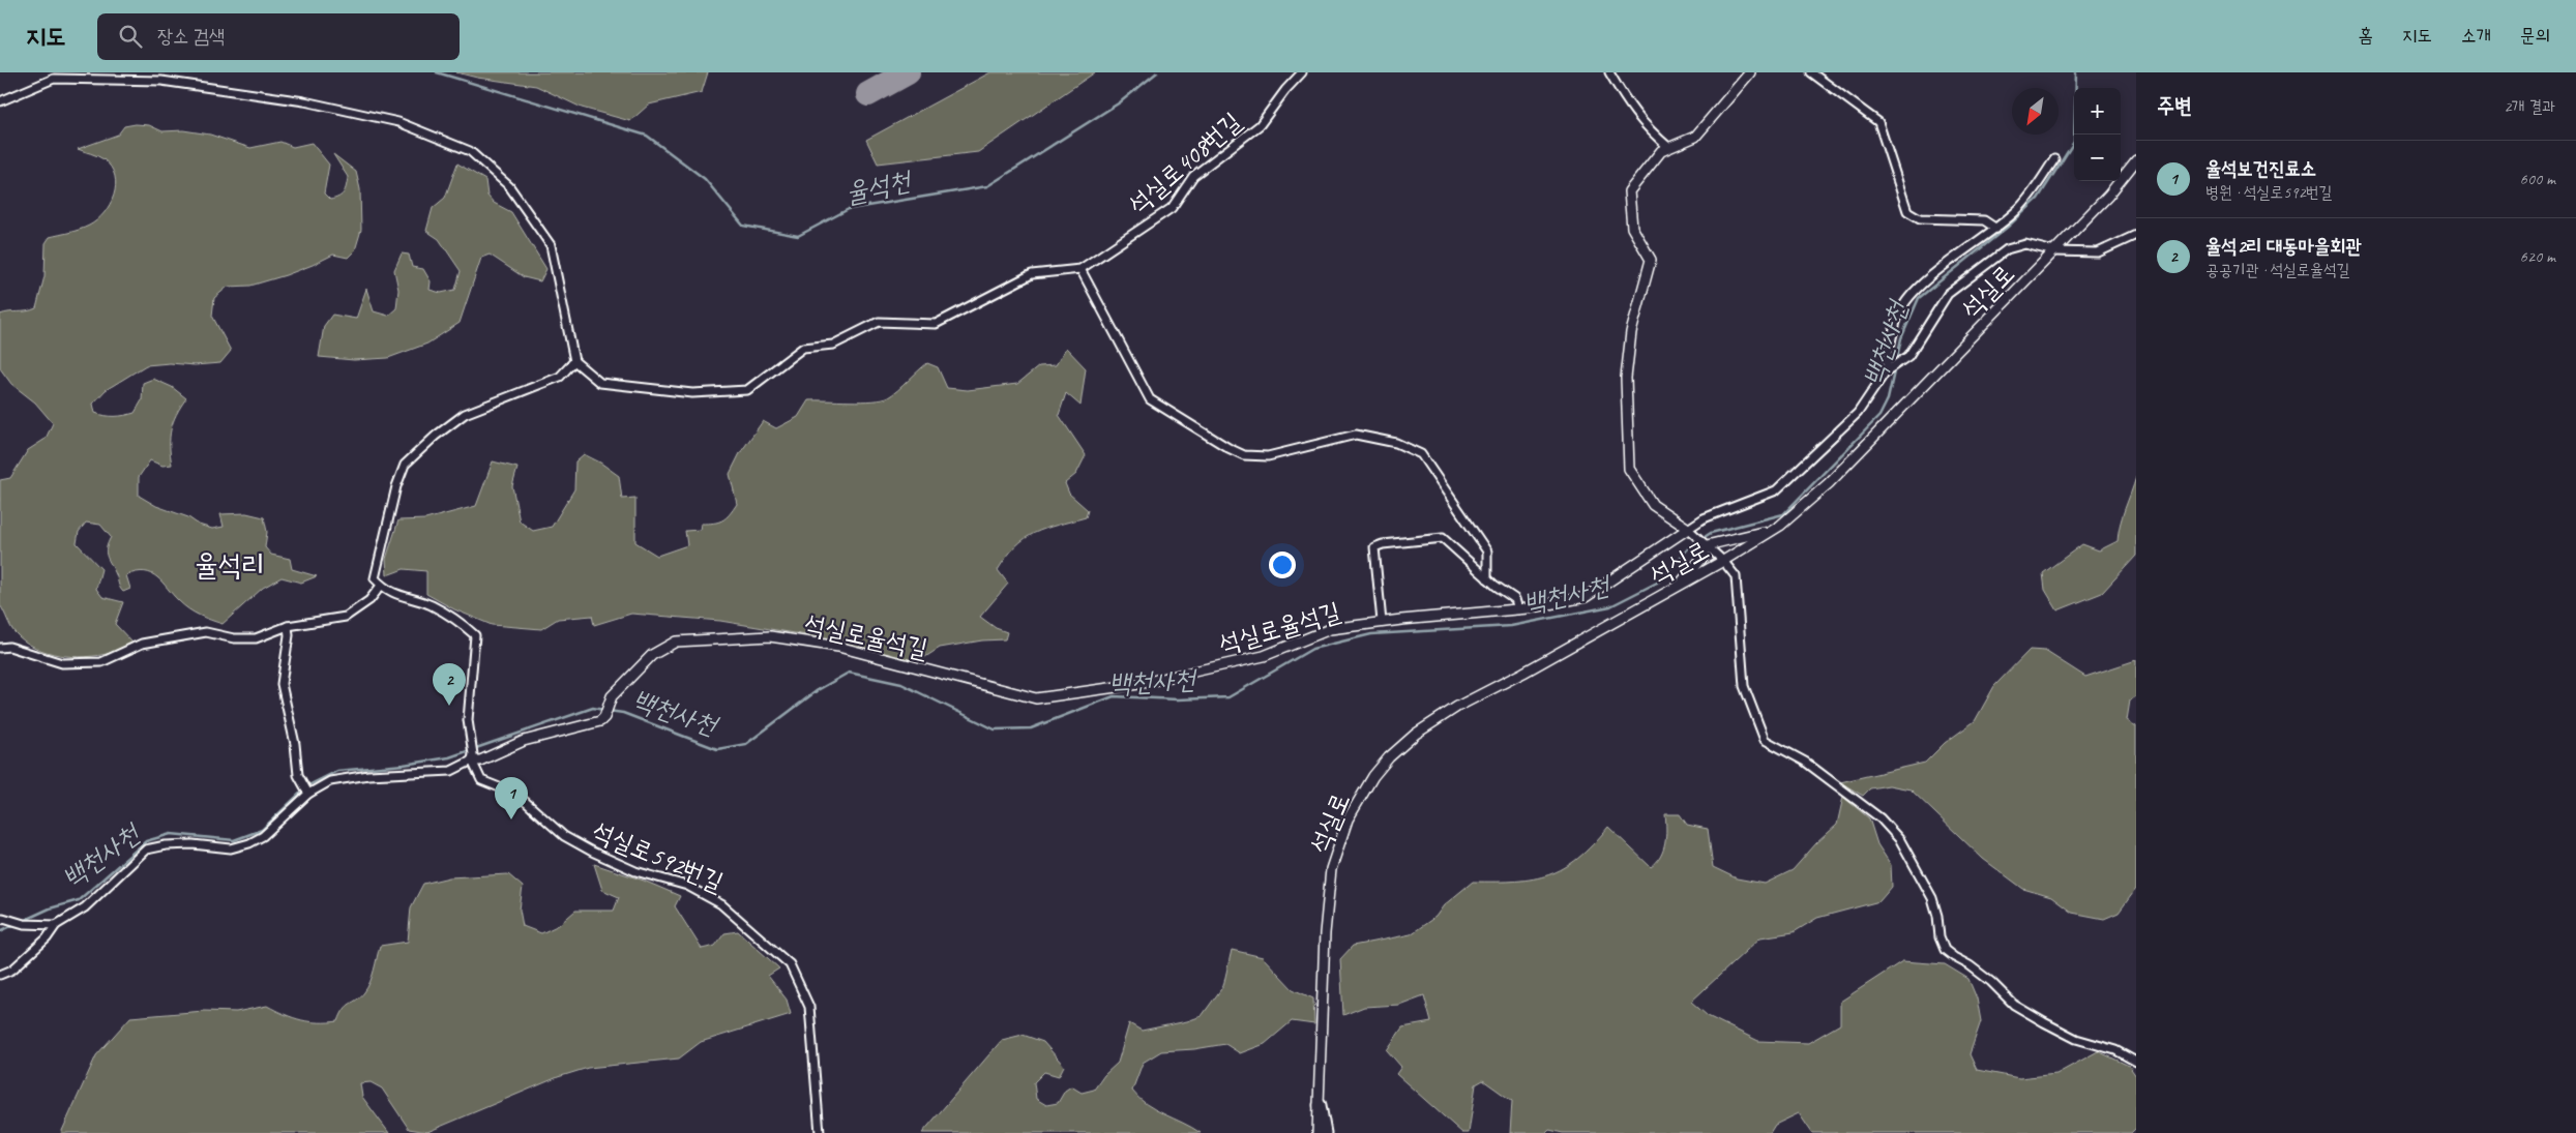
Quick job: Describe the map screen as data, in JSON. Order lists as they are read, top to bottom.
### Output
{
  "streets": {
    "street": [
      "석실로408번길",
      "석실로",
      "석실로율석길",
      "석실로592번길"
    ]
  },
  "crossings": [
    ["석실로율석길", "석실로592번길"]
  ],
  "districts": ["율석리"],
  "water": ["율석천", "백천사천"],
  "north": "bottom left",
  "page": {
    "header": "지도",
    "search": "장소 검색",
    "nav": [
      "홈",
      "지도",
      "소개",
      "문의"
    ],
    "heading": ["주변", "2개 결과"],
    "map_buttons": ["+", "−"],
    "list": [
      {
        "mark": "1",
        "name": "율석보건진료소",
        "note": "병원 · 석실로592번길",
        "value": "600 m"
      },
      {
        "mark": "2",
        "name": "율석2리 대동마을회관",
        "note": "공공기관 · 석실로율석길",
        "value": "620 m"
      }
    ],
    "pins": ["2", "1"]
  }
}
